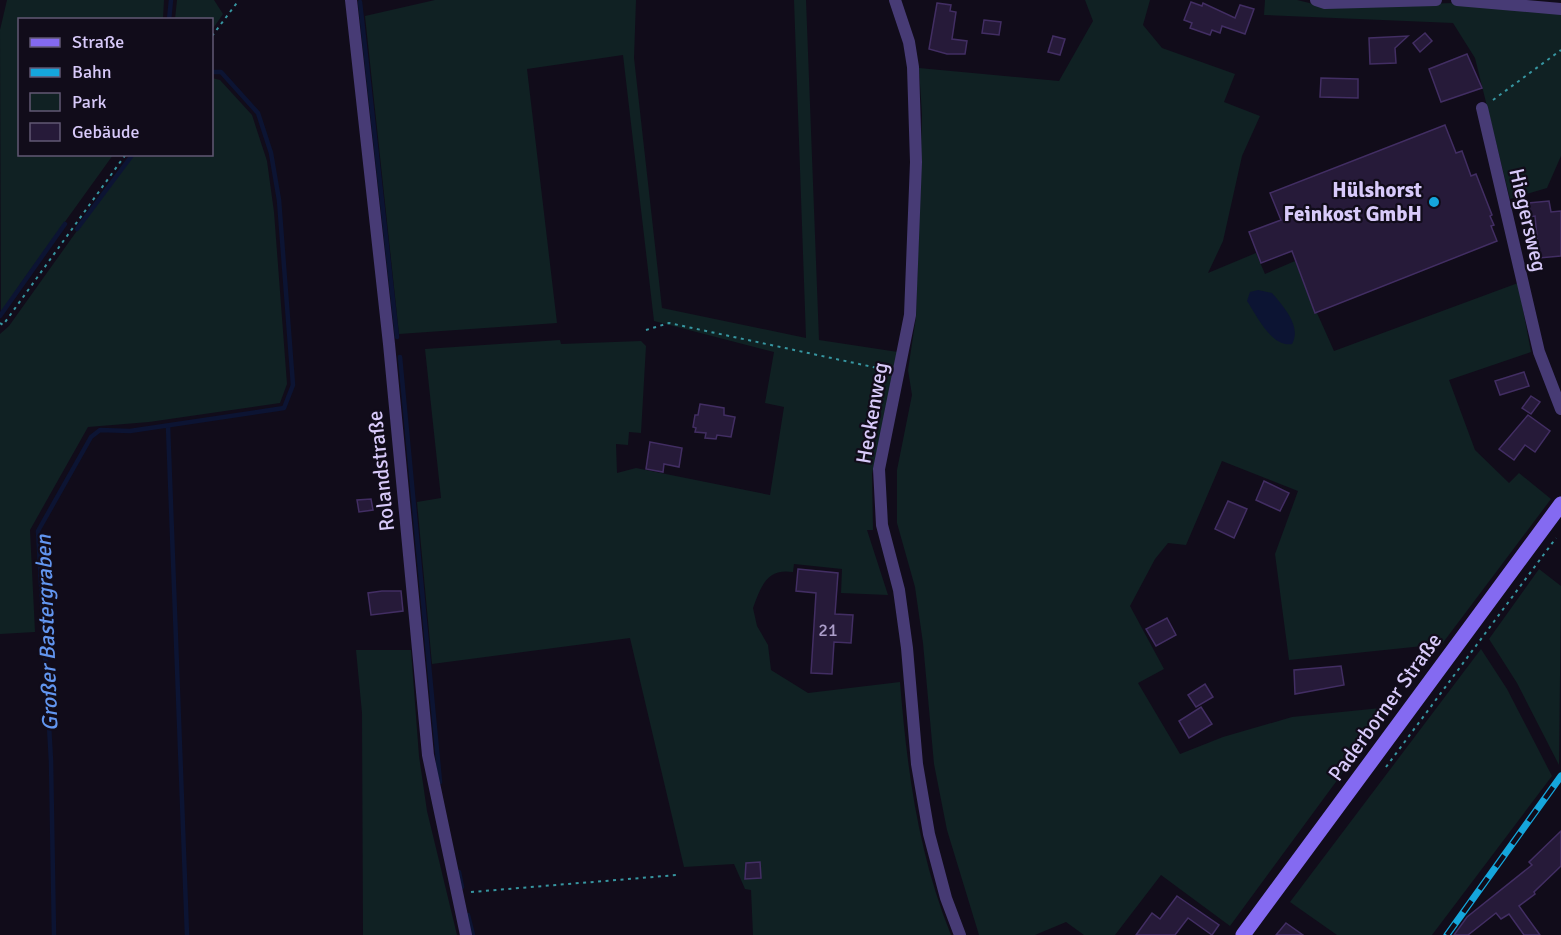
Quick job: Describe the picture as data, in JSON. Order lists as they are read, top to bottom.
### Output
{
  "streets": {
    "main road": ["Paderborner Straße"],
    "street": ["Hiegersweg", "Heckenweg", "Rolandstraße"]
  },
  "water": ["Großer Bastergraben"],
  "places": ["Hülshorst Feinkost GmbH"],
  "house_numbers": ["21"],
  "legend": [
    "Straße",
    "Bahn",
    "Park",
    "Gebäude"
  ]
}
